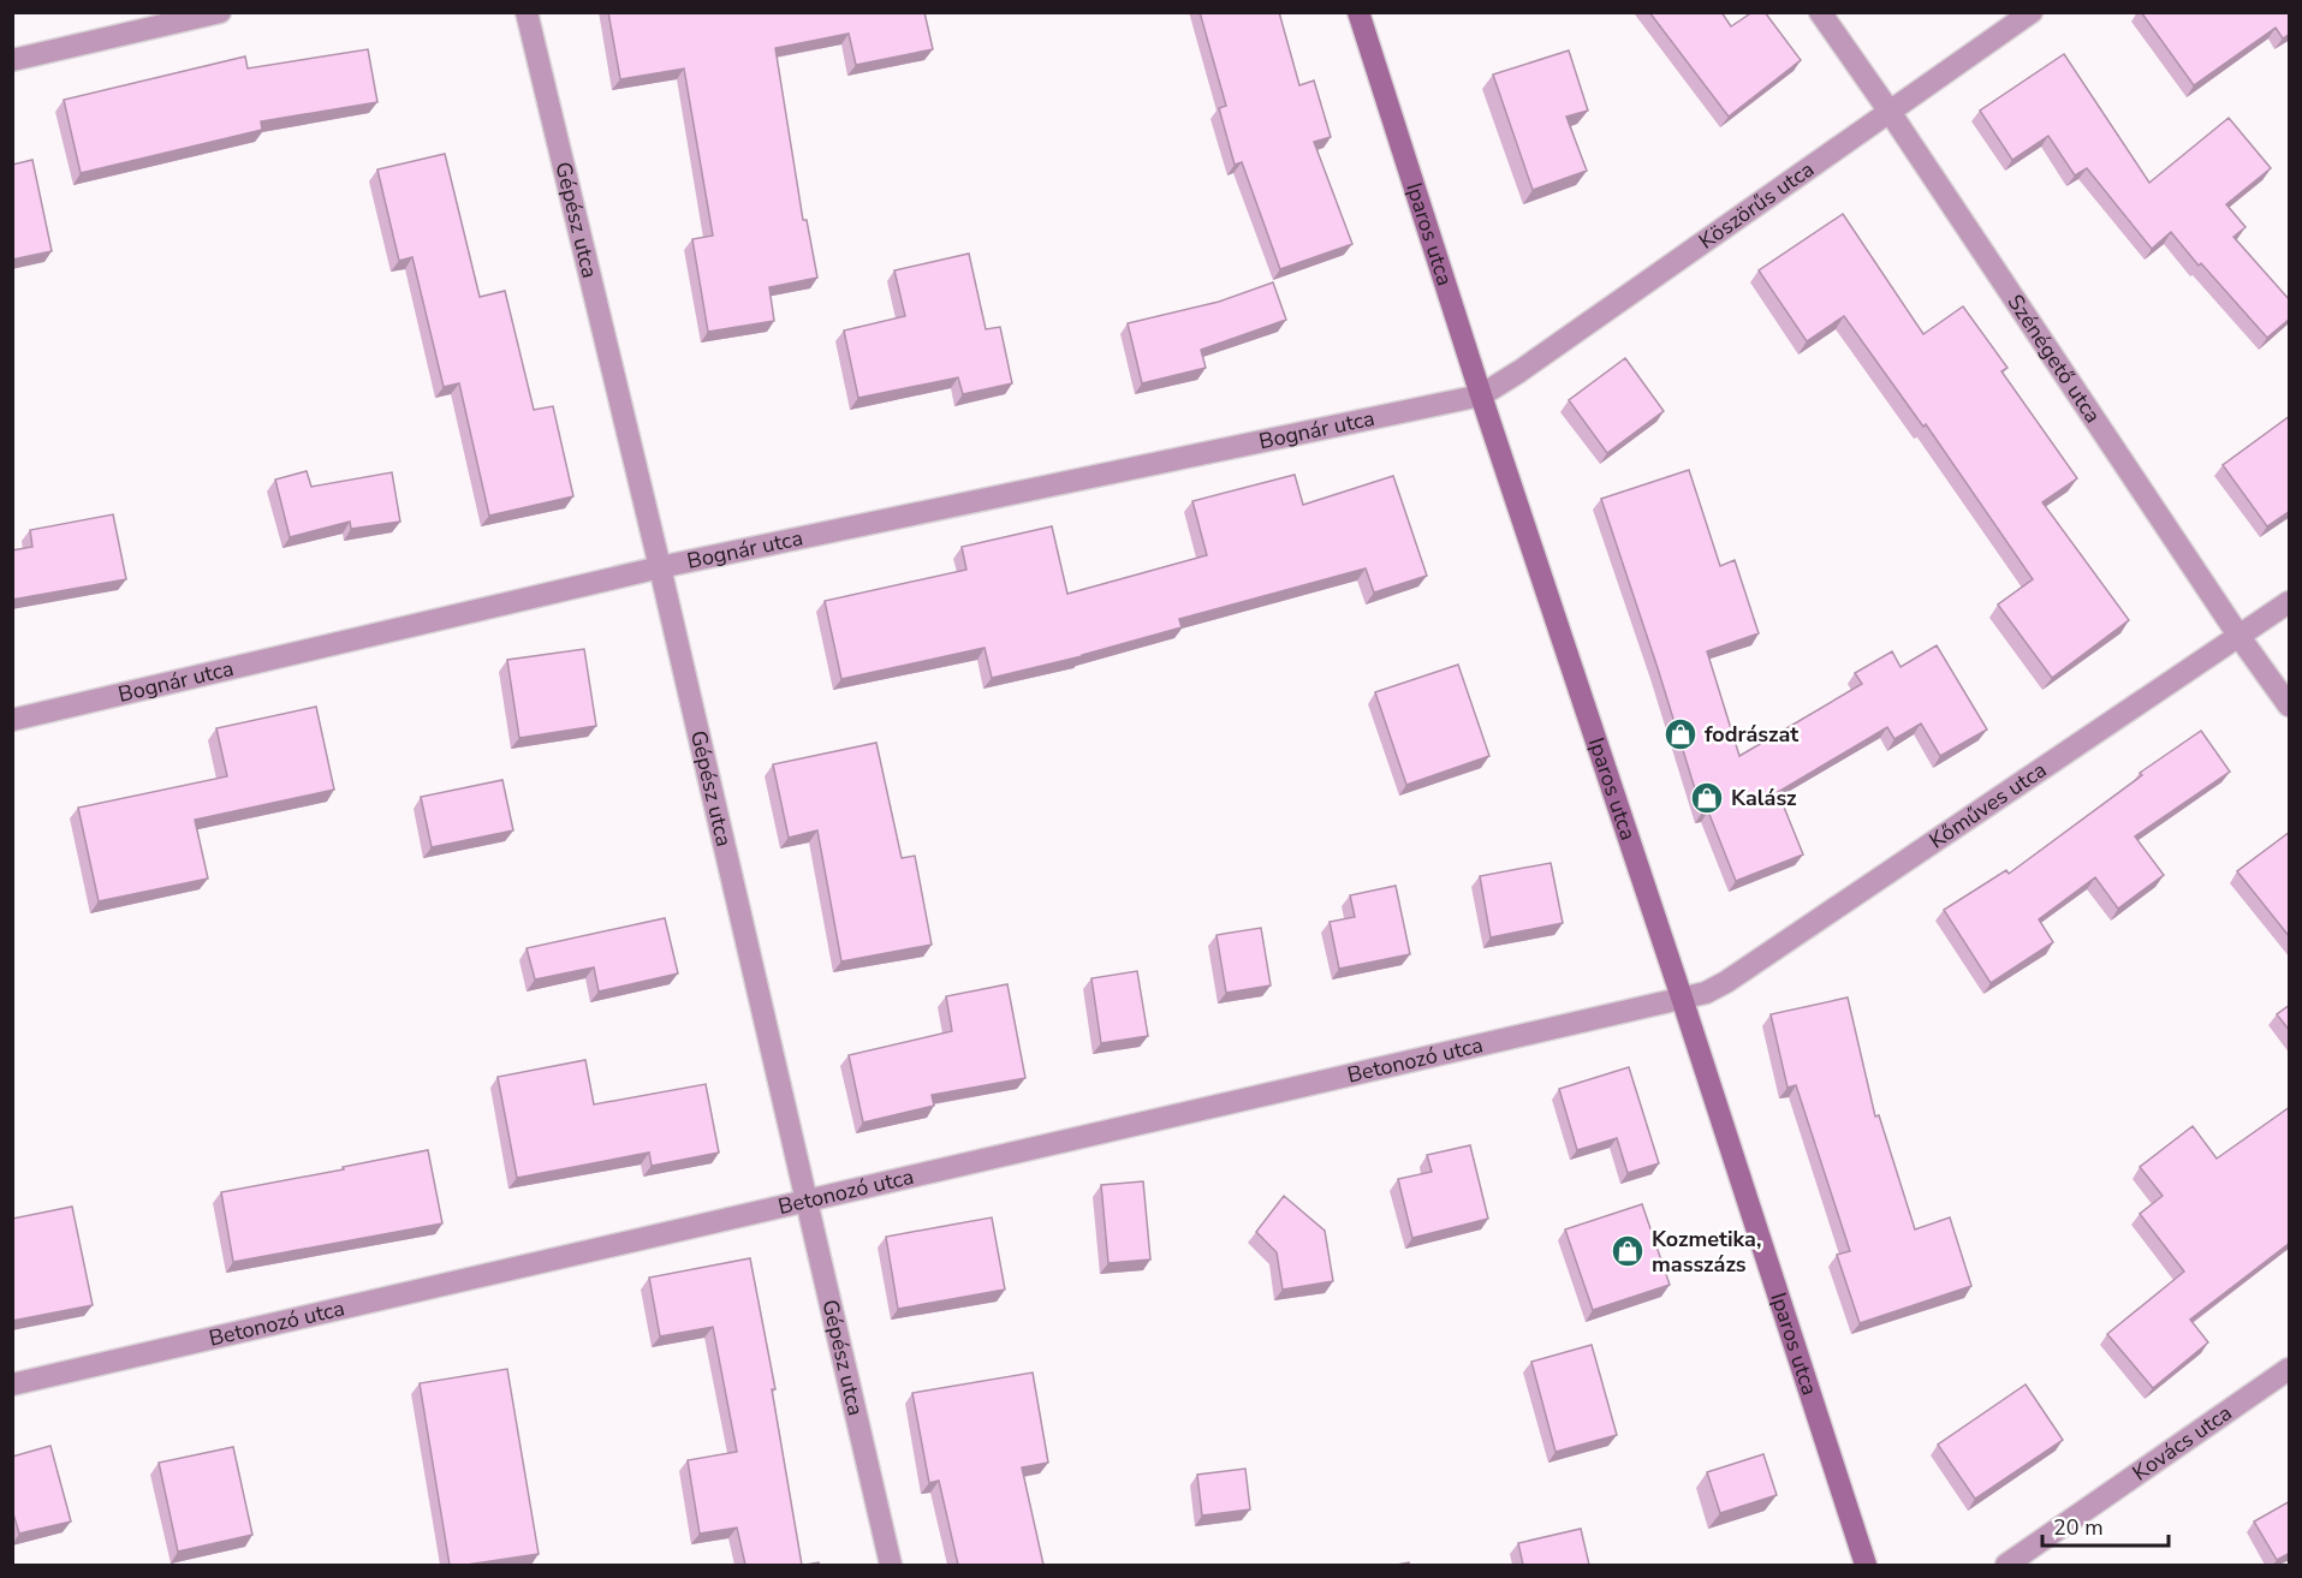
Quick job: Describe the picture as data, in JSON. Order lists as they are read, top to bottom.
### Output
{
  "streets": {
    "street": [
      "Köszörűs utca",
      "Gépész utca",
      "Iparos utca",
      "Szénégető utca",
      "Bognár utca",
      "Kőműves utca",
      "Betonozó utca",
      "Kovács utca"
    ]
  },
  "crossings": [
    ["Köszörűs utca", "Iparos utca"],
    ["Köszörűs utca", "Szénégető utca"],
    ["Köszörűs utca", "Bognár utca"],
    ["Gépész utca", "Bognár utca"],
    ["Gépész utca", "Betonozó utca"],
    ["Iparos utca", "Bognár utca"],
    ["Iparos utca", "Kőműves utca"],
    ["Iparos utca", "Betonozó utca"],
    ["Szénégető utca", "Kőműves utca"],
    ["Kőműves utca", "Betonozó utca"]
  ],
  "places": {
    "shop": ["fodrászat", "Kalász", "Kozmetika, masszázs"]
  },
  "scale_bar": "20 m"
}
